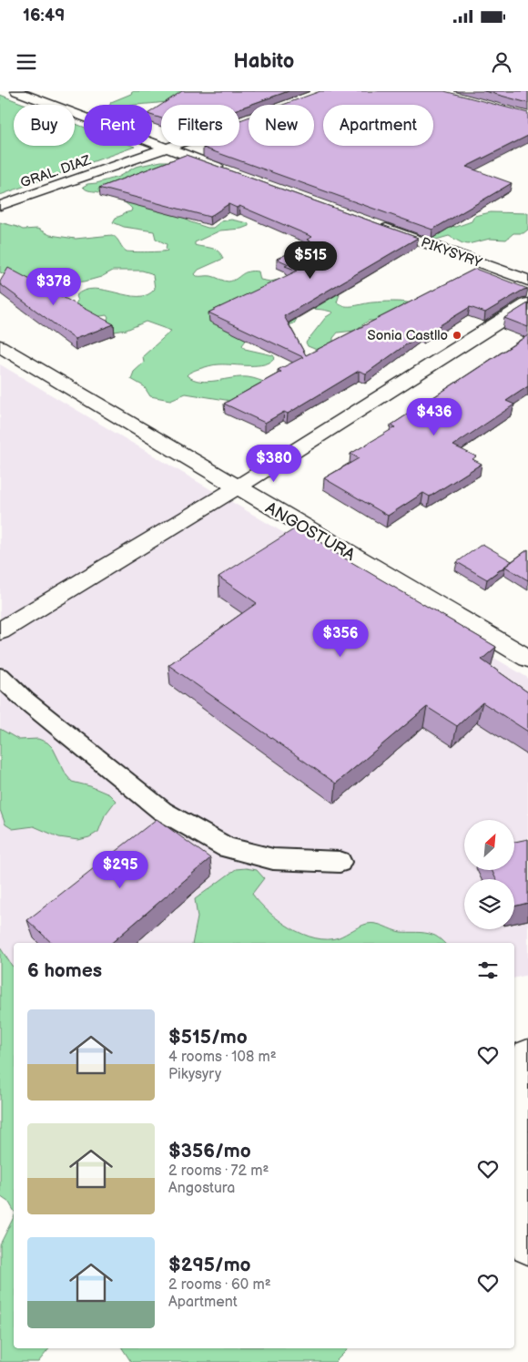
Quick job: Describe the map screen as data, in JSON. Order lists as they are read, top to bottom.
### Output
{
  "streets": {
    "street": ["GRAL. DIAZ", "PIKYSYRY", "ANGOSTURA"]
  },
  "places": ["Sonia Castllo"],
  "north": "top right",
  "page": {
    "status": "16:49",
    "header": "Habito",
    "chip": [
      "Buy",
      "Rent",
      "Filters",
      "New",
      "Apartment"
    ],
    "price": [
      "$515",
      "$378",
      "$436",
      "$380",
      "$356",
      "$295"
    ],
    "heading": "6 homes",
    "list": [
      {
        "name": "$515/mo",
        "note": "4 rooms · 108 m² · Pikysyry"
      },
      {
        "name": "$356/mo",
        "note": "2 rooms · 72 m² · Angostura"
      },
      {
        "name": "$295/mo",
        "note": "2 rooms · 60 m² · Apartment"
      }
    ]
  }
}
